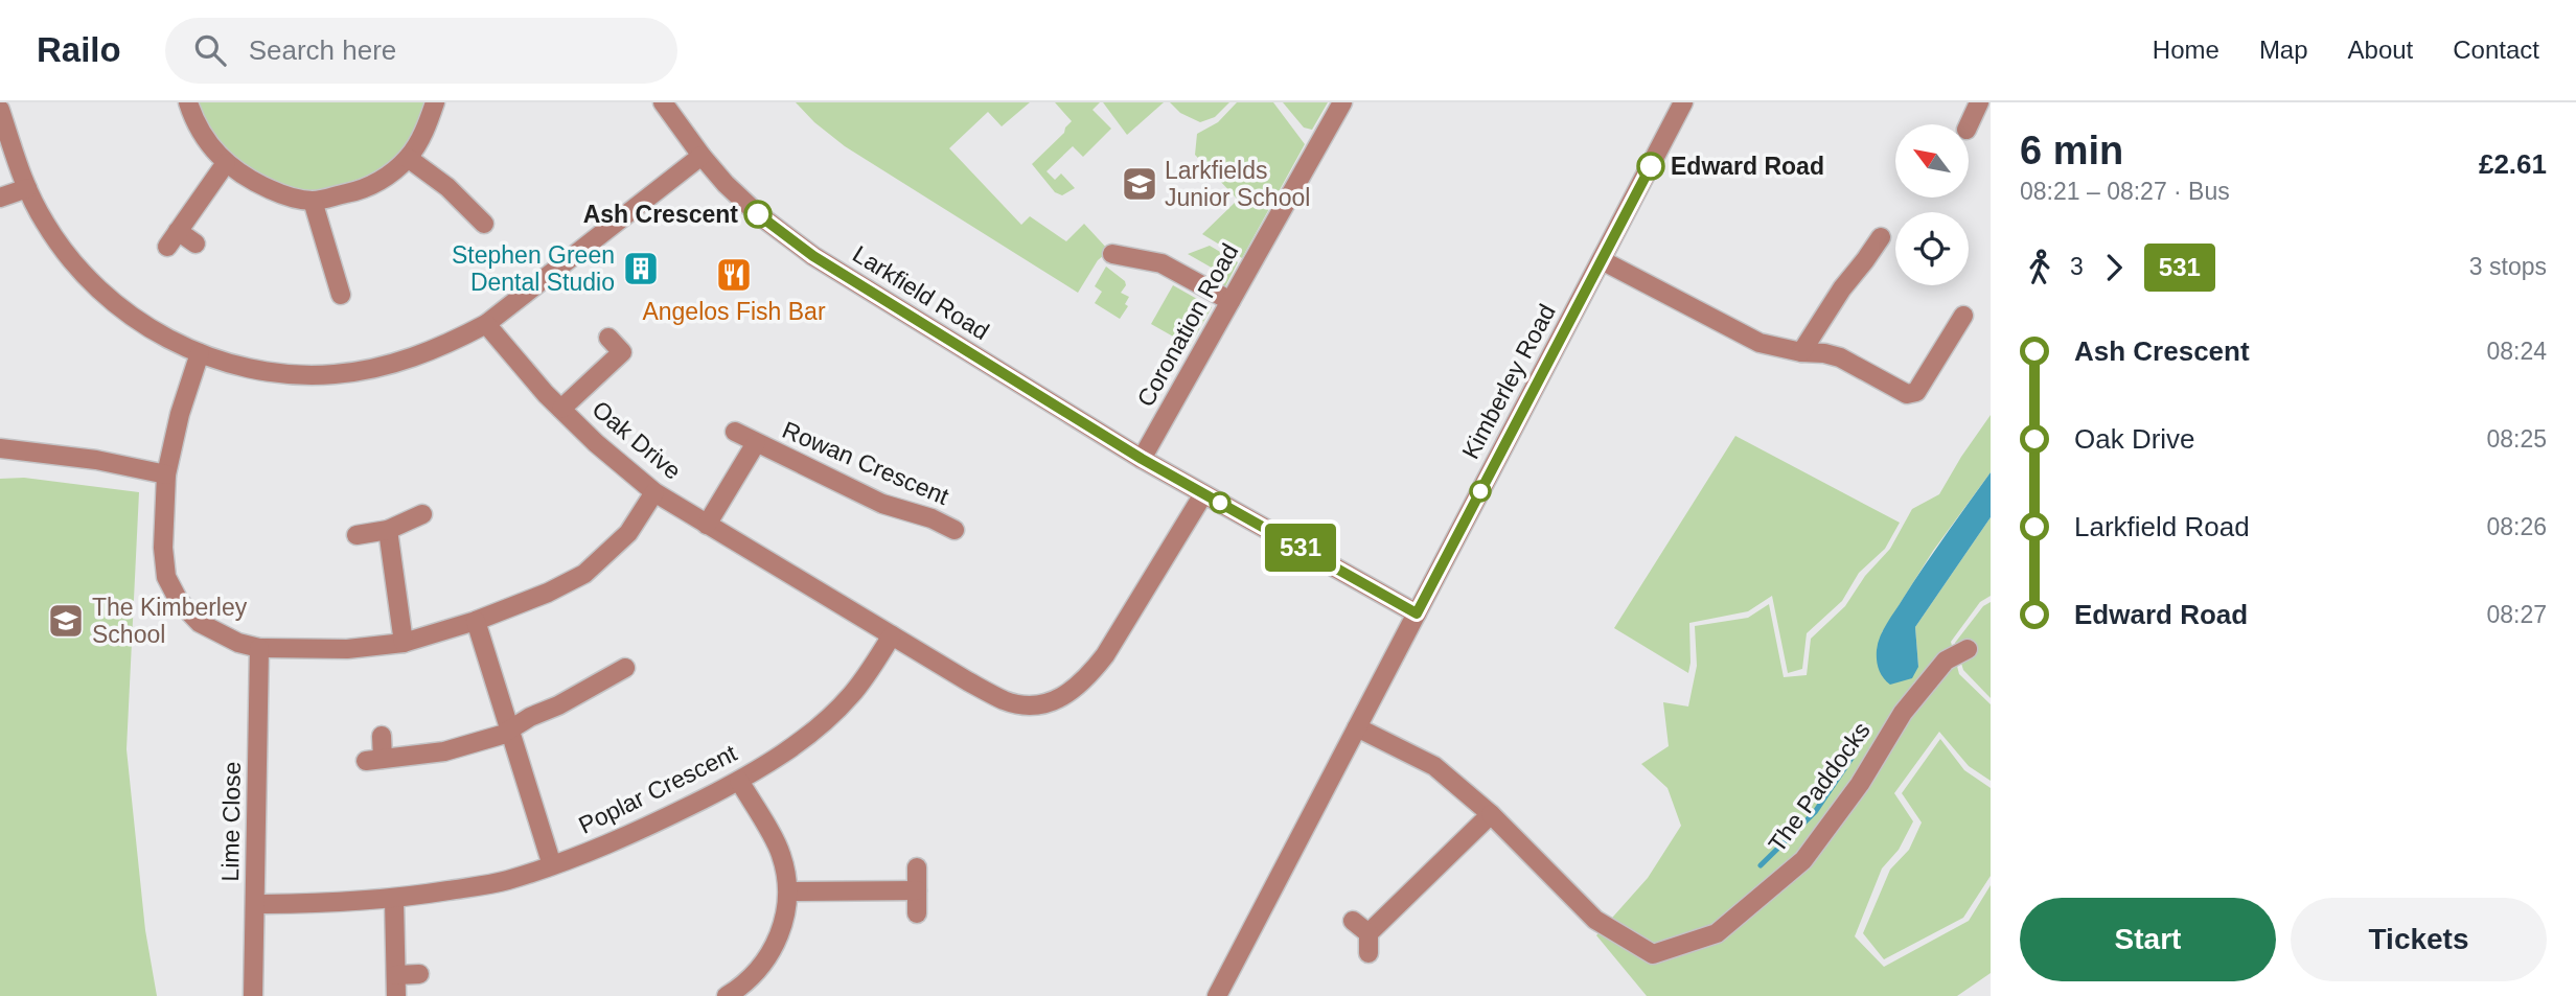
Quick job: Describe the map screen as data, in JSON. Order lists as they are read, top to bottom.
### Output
{
  "streets": {
    "street": [
      "Larkfield Road",
      "Coronation Road",
      "Kimberley Road",
      "Oak Drive",
      "Rowan Crescent",
      "The Paddocks",
      "Poplar Crescent",
      "Lime Close"
    ]
  },
  "crossings": [
    ["Larkfield Road", "Coronation Road"],
    ["Larkfield Road", "Kimberley Road"],
    ["Larkfield Road", "Oak Drive"],
    ["Kimberley Road", "The Paddocks"],
    ["Oak Drive", "Rowan Crescent"],
    ["Oak Drive", "Poplar Crescent"],
    ["Poplar Crescent", "Lime Close"]
  ],
  "places": {
    "other": ["Edward Road", "Ash Crescent"],
    "school or university": ["Larkfields Junior School", "The Kimberley School"],
    "building": ["Stephen Green Dental Studio"],
    "restaurant": ["Angelos Fish Bar"]
  },
  "lines": ["bus line 531"],
  "north": "top left",
  "page": {
    "header": "Railo",
    "search": "Search here",
    "nav": [
      "Home",
      "Map",
      "About",
      "Contact"
    ],
    "on_map": "531",
    "heading": ["6 min", "08:21 – 08:27 · Bus", "£2.61"],
    "legs": ["3", "531", "3 stops"],
    "list": [
      {
        "name": "Ash Crescent",
        "value": "08:24"
      },
      {
        "name": "Oak Drive",
        "value": "08:25"
      },
      {
        "name": "Larkfield Road",
        "value": "08:26"
      },
      {
        "name": "Edward Road",
        "value": "08:27"
      }
    ],
    "buttons": ["Start", "Tickets"]
  }
}
